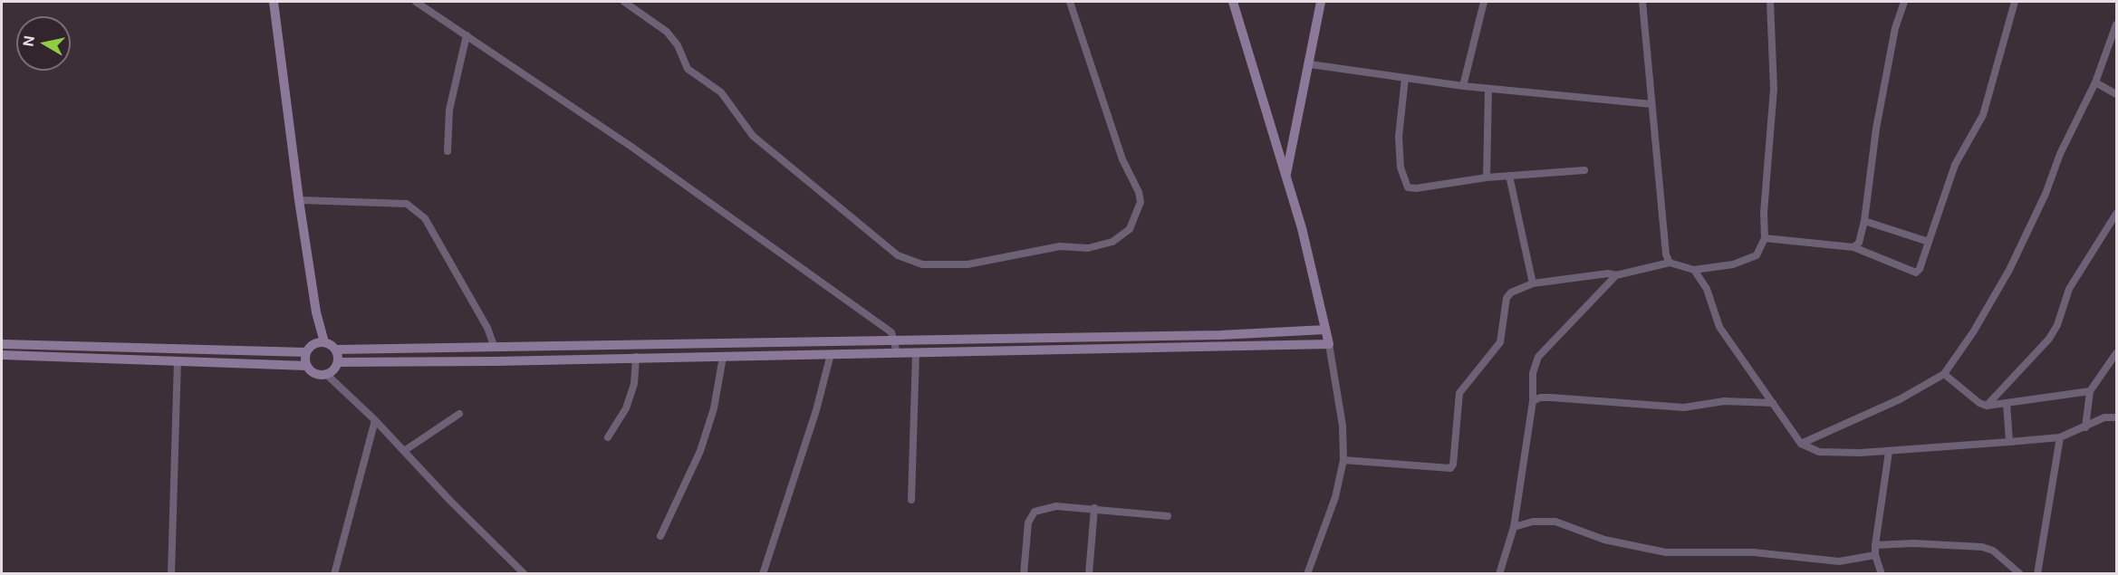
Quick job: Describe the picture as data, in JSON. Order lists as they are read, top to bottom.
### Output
{
  "north": "left"
}
